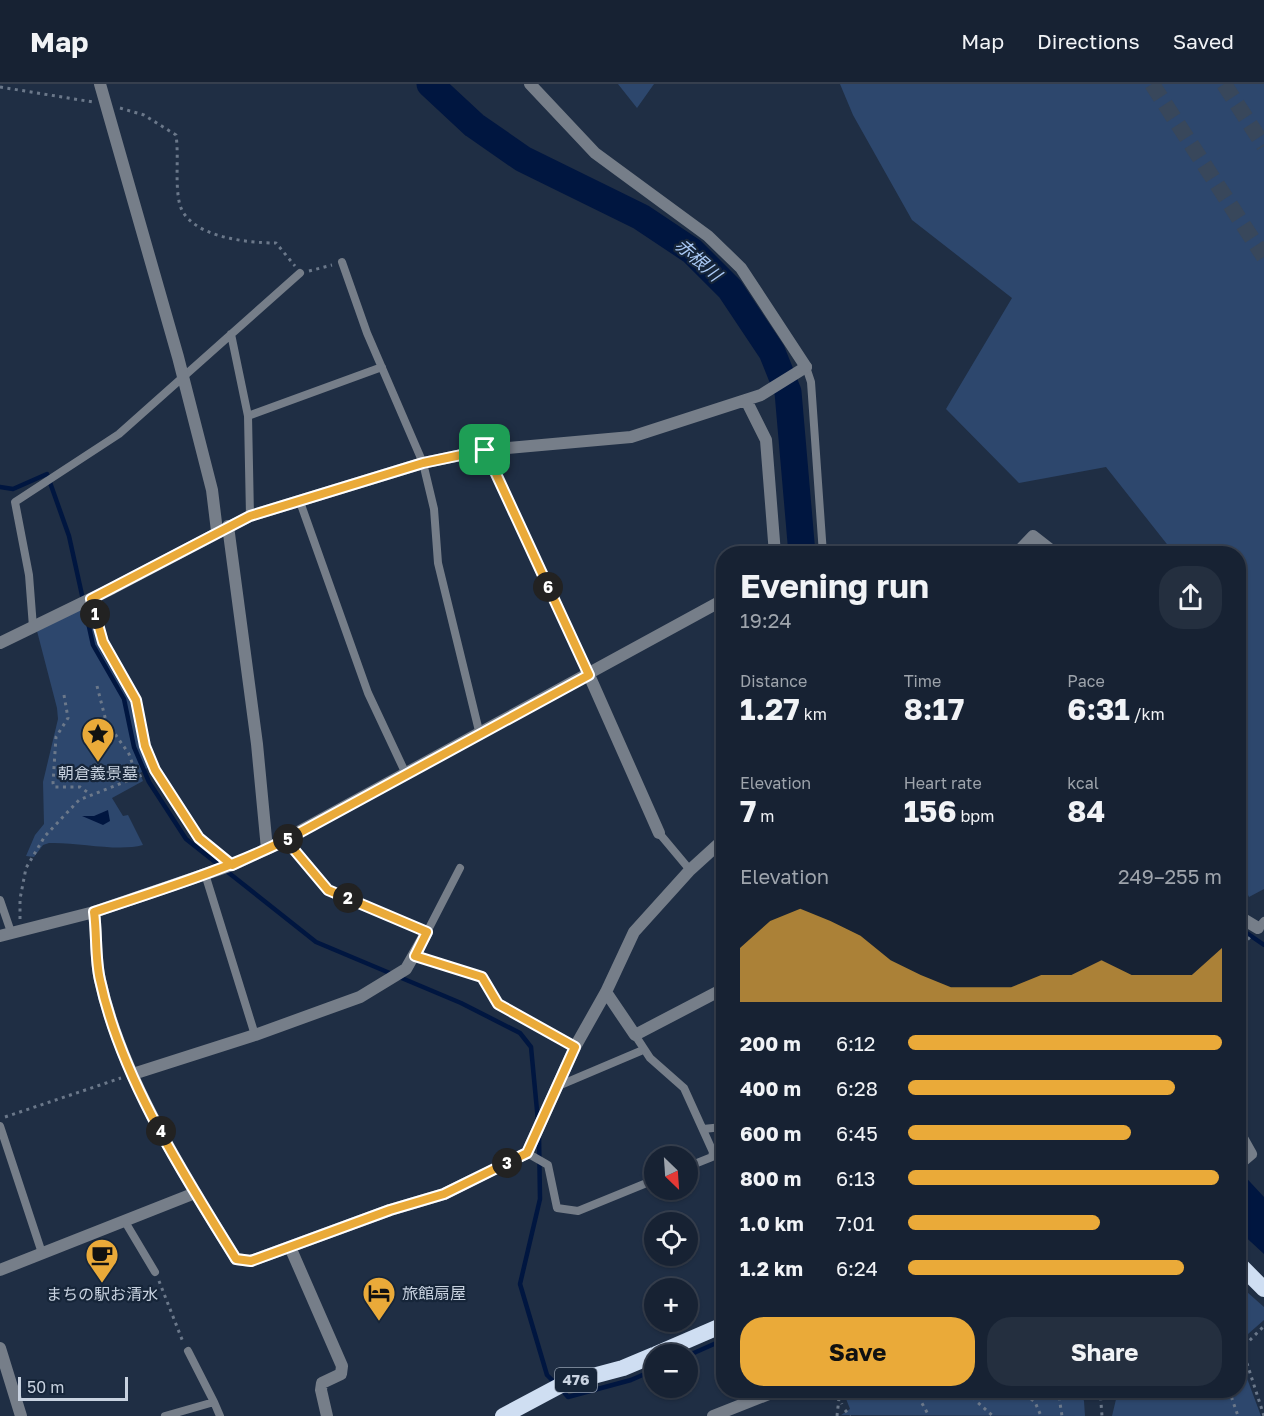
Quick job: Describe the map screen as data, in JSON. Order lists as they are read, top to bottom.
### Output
{
  "streets": {
    "highway": ["476"]
  },
  "water": ["赤根川"],
  "places": {
    "place": ["朝倉義景墓"],
    "cafe": ["まちの駅お清水"],
    "hotel": ["旅館扇屋"]
  },
  "scale_bar": "50 m",
  "north": "bottom right",
  "page": {
    "header": "Map",
    "nav": ["Map", "Directions", "Saved"],
    "heading": ["Evening run", "19:24"],
    "pins": [
      "6",
      "1",
      "5",
      "2",
      "4",
      "3"
    ],
    "stats": [
      ["Distance", "1.27 km"],
      ["Time", "8:17"],
      ["Pace", "6:31 /km"],
      ["Elevation", "7 m"],
      ["Heart rate", "156 bpm"],
      ["kcal", "84"]
    ],
    "chart": ["Elevation", "249–255 m"],
    "list": [
      {
        "name": "200 m",
        "note": "6:12"
      },
      {
        "name": "400 m",
        "note": "6:28"
      },
      {
        "name": "600 m",
        "note": "6:45"
      },
      {
        "name": "800 m",
        "note": "6:13"
      },
      {
        "name": "1.0 km",
        "note": "7:01"
      },
      {
        "name": "1.2 km",
        "note": "6:24"
      }
    ],
    "map_buttons": ["+", "−"],
    "buttons": ["Save", "Share"],
    "scale": "50 m"
  }
}
